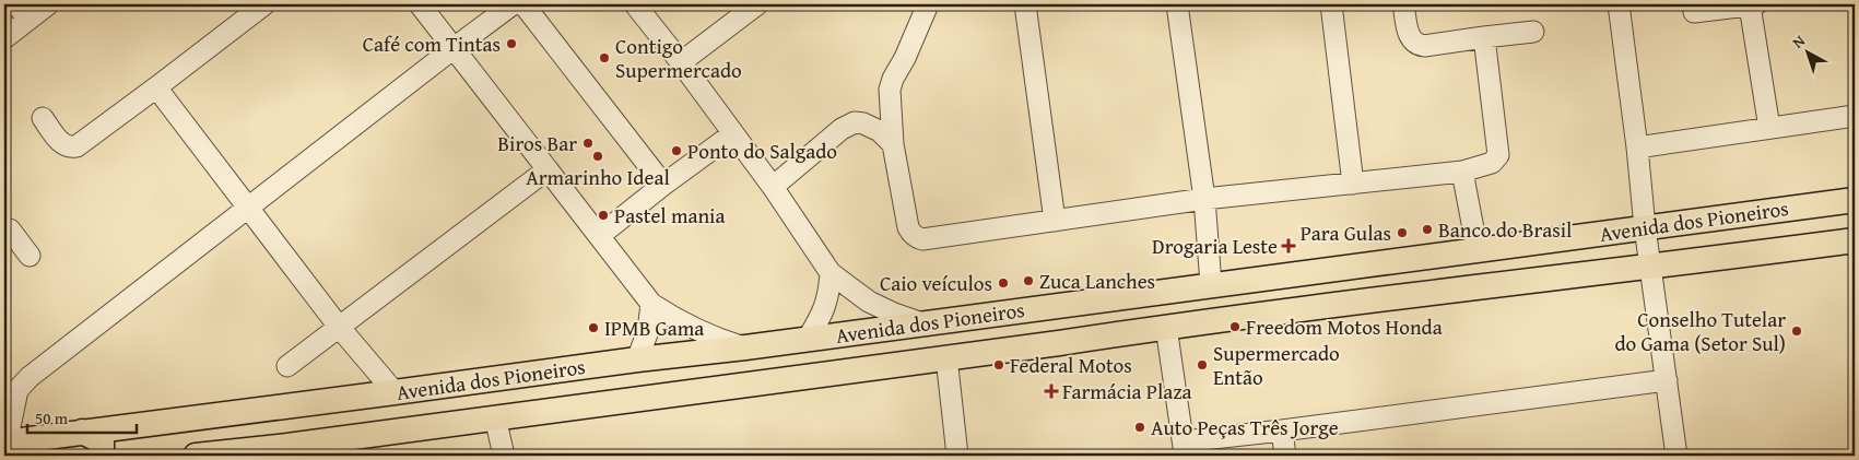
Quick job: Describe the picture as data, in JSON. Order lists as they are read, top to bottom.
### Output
{
  "streets": {
    "main road": ["Avenida dos Pioneiros"]
  },
  "places": {
    "other": [
      "Café com Tintas",
      "Contigo Supermercado",
      "Biros Bar",
      "Ponto do Salgado",
      "Armarinho Ideal",
      "Pastel mania",
      "Banco do Brasil",
      "Para Gulas",
      "Zuca Lanches",
      "Caio veículos",
      "Freedom Motos Honda",
      "IPMB Gama",
      "Conselho Tutelar do Gama (Setor Sul)",
      "Federal Motos",
      "Supermercado Então",
      "Auto Peças Três Jorge"
    ],
    "health": ["Drogaria Leste", "Farmácia Plaza"]
  },
  "scale_bar": "50 m",
  "north": "top left"
}
